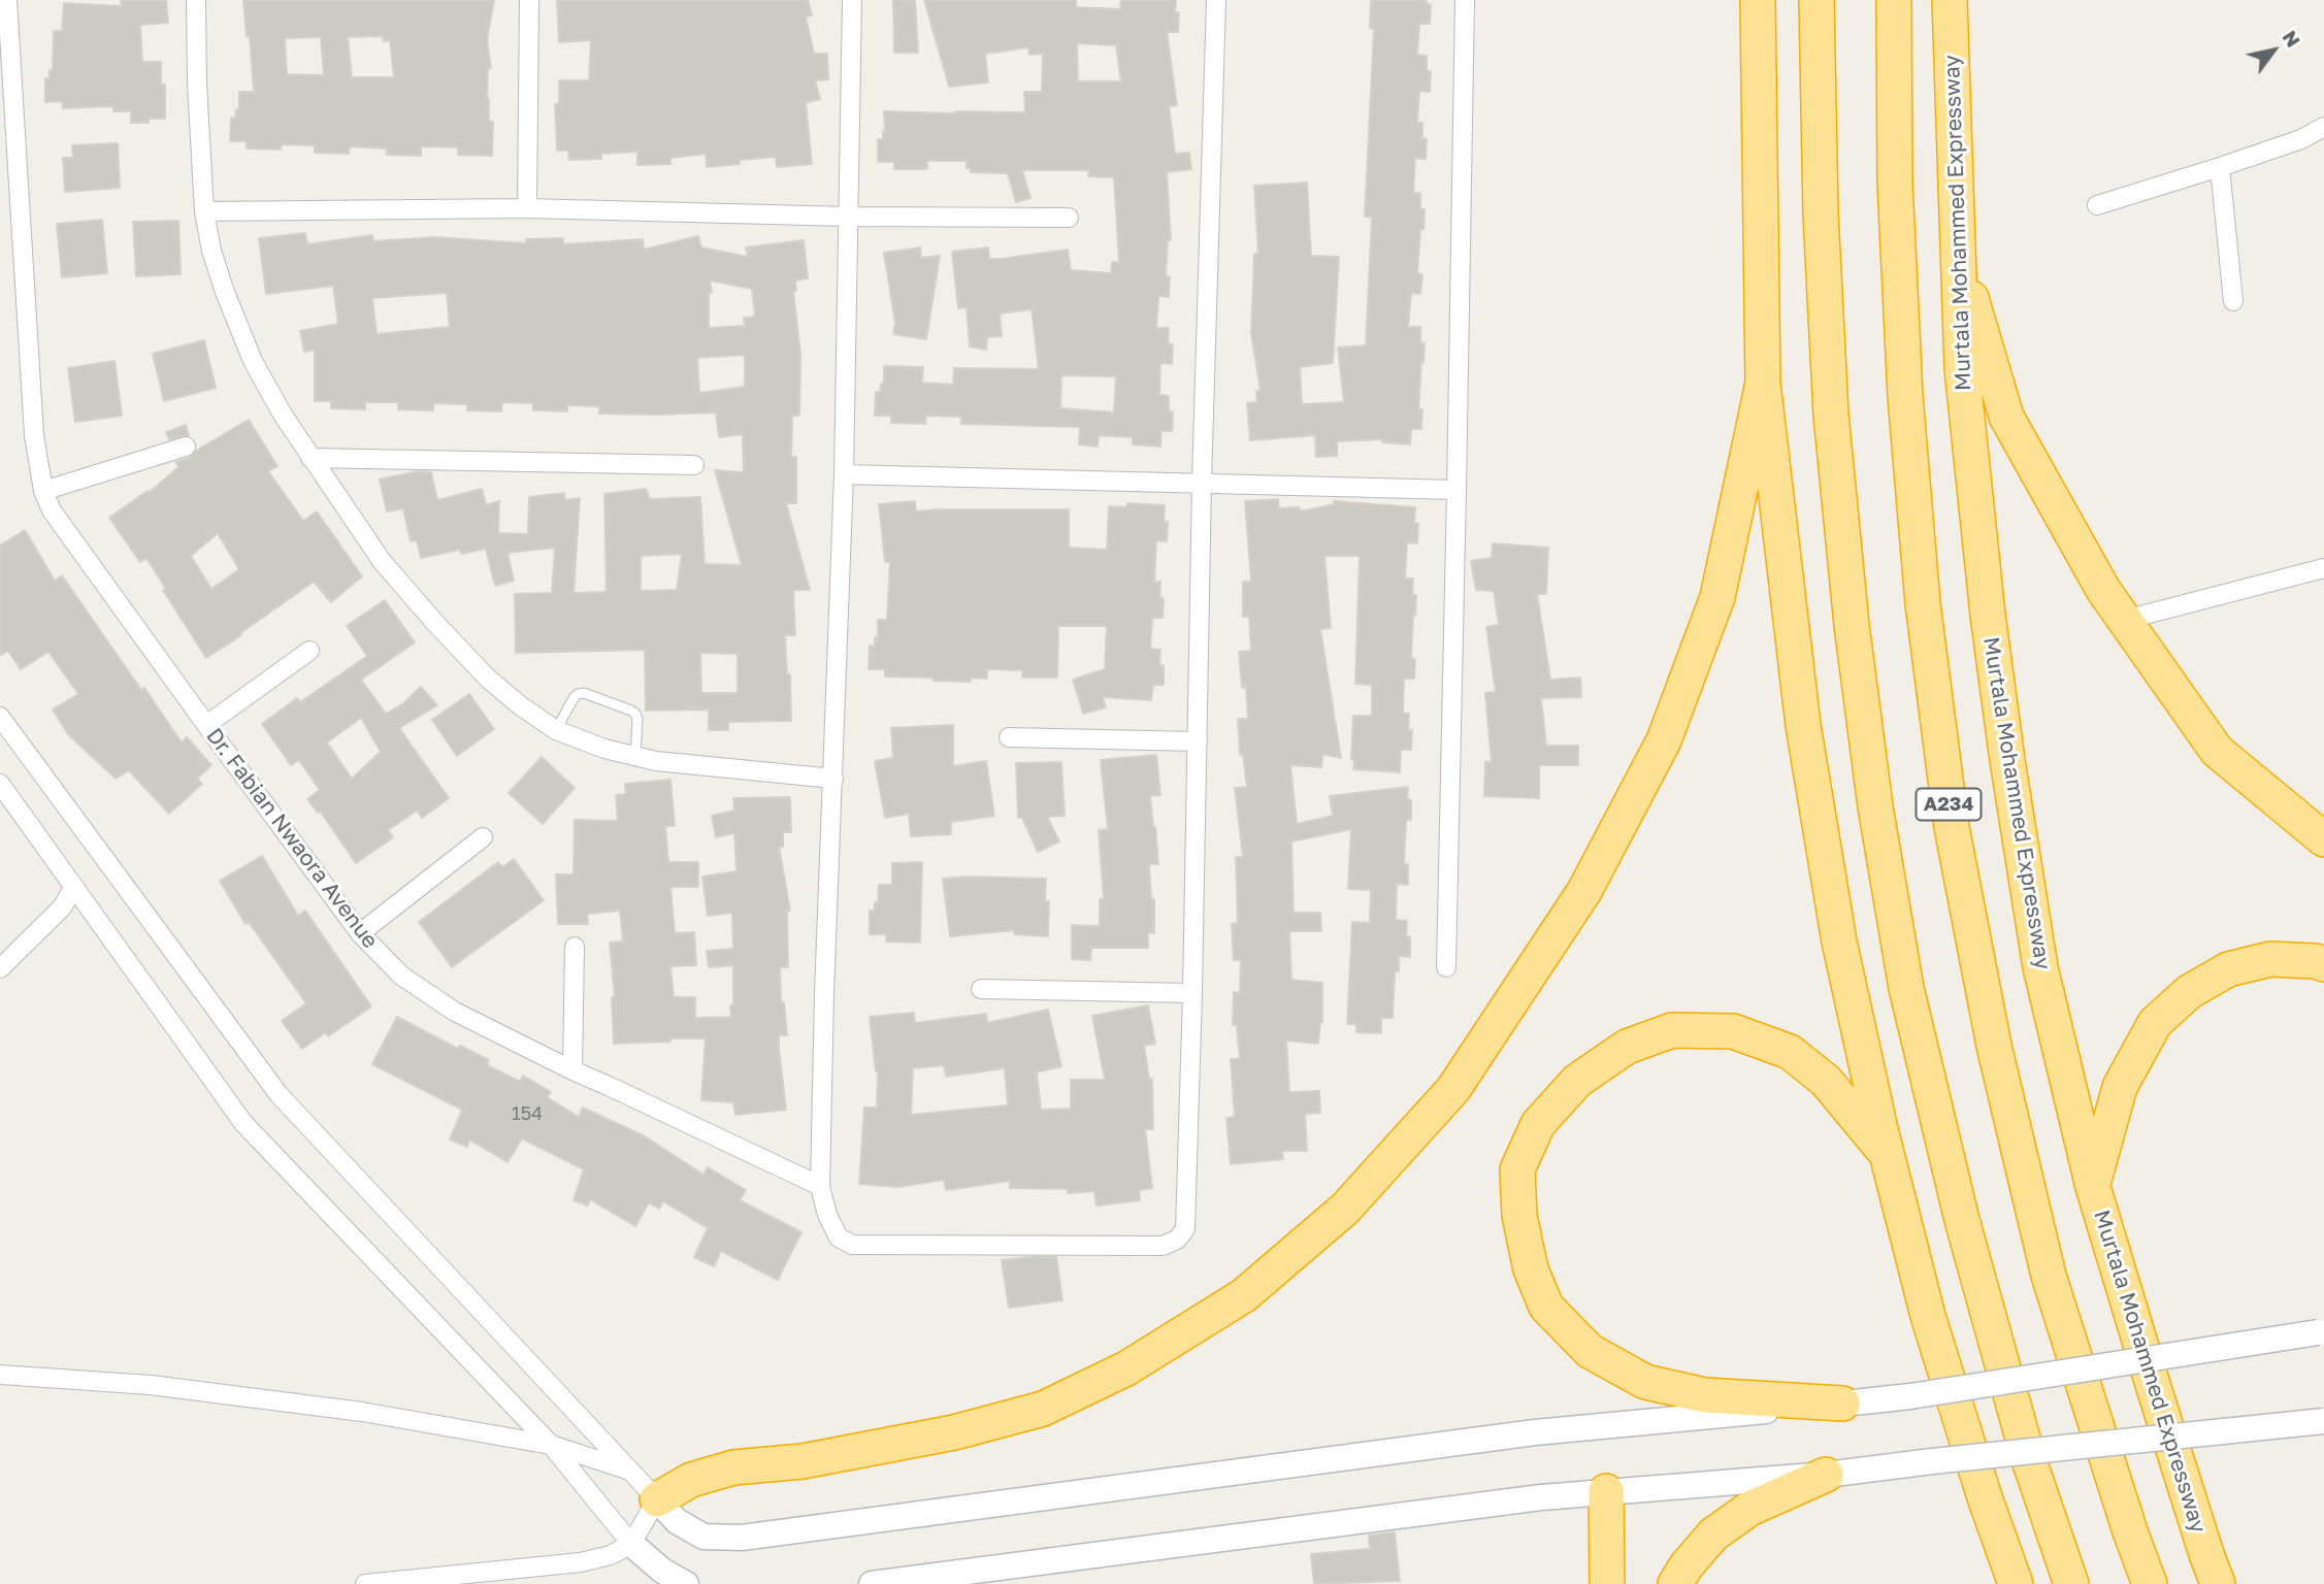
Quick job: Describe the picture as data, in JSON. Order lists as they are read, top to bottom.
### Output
{
  "streets": {
    "highway": ["Murtala Mohammed Expressway", "A234"],
    "street": ["Dr. Fabian Nwaora Avenue"]
  },
  "house_numbers": ["154"],
  "north": "top right"
}
